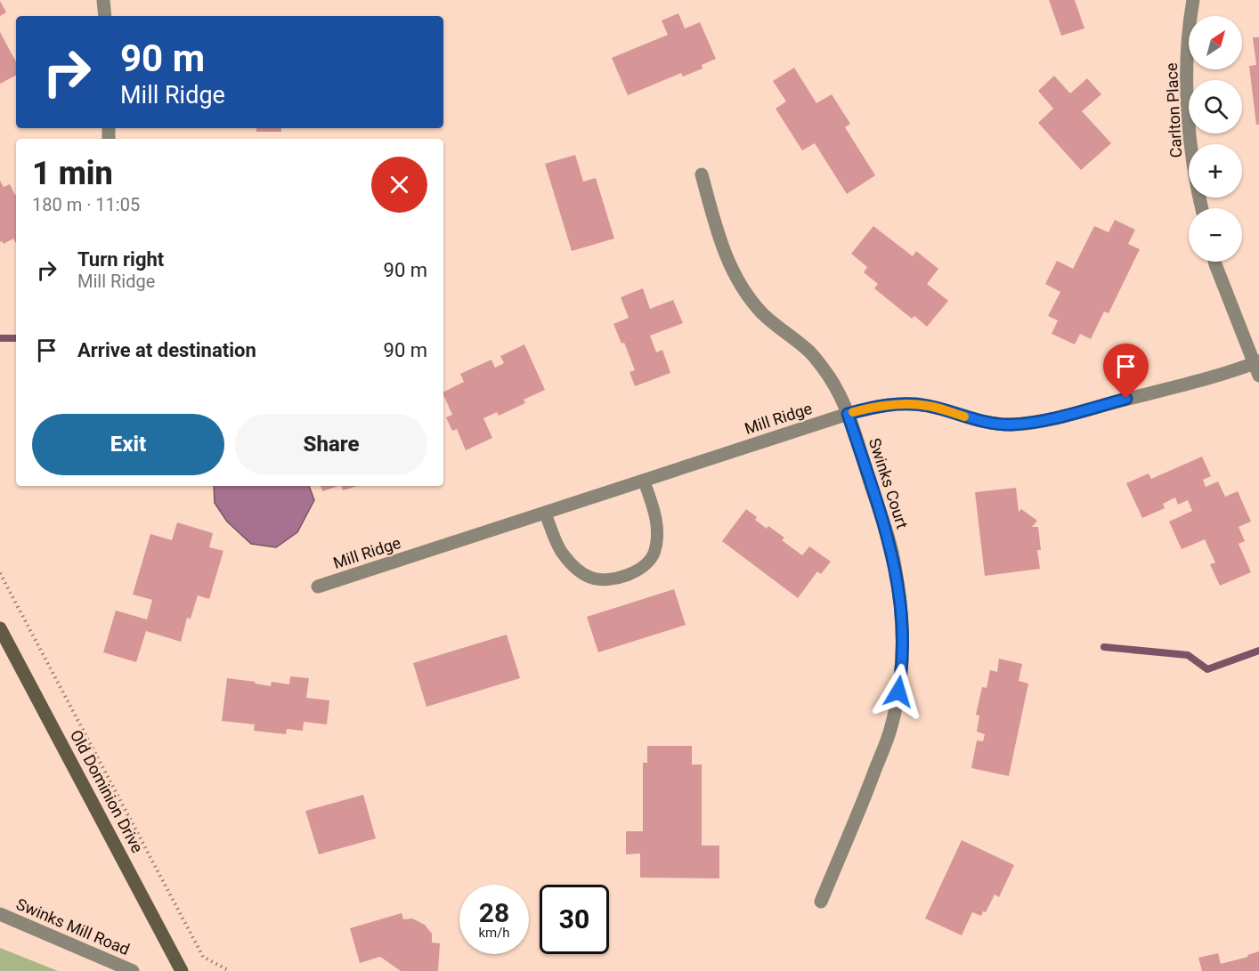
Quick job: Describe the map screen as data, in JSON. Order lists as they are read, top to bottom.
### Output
{
  "streets": {
    "main road": ["Old Dominion Drive"],
    "street": [
      "Carlton Place",
      "Mill Ridge",
      "Swinks Court",
      "Swinks Mill Road"
    ]
  },
  "crossings": [
    ["Mill Ridge", "Swinks Court"]
  ],
  "north": "top right",
  "page": {
    "map_buttons": ["+", "−"],
    "turn": ["90 m", "Mill Ridge"],
    "heading": ["1 min", "180 m · 11:05"],
    "list": [
      {
        "name": "Turn right",
        "note": "Mill Ridge",
        "value": "90 m"
      },
      {
        "name": "Arrive at destination",
        "value": "90 m"
      }
    ],
    "buttons": ["Exit", "Share"],
    "speed": "28 km/h",
    "limit": "30"
  }
}
